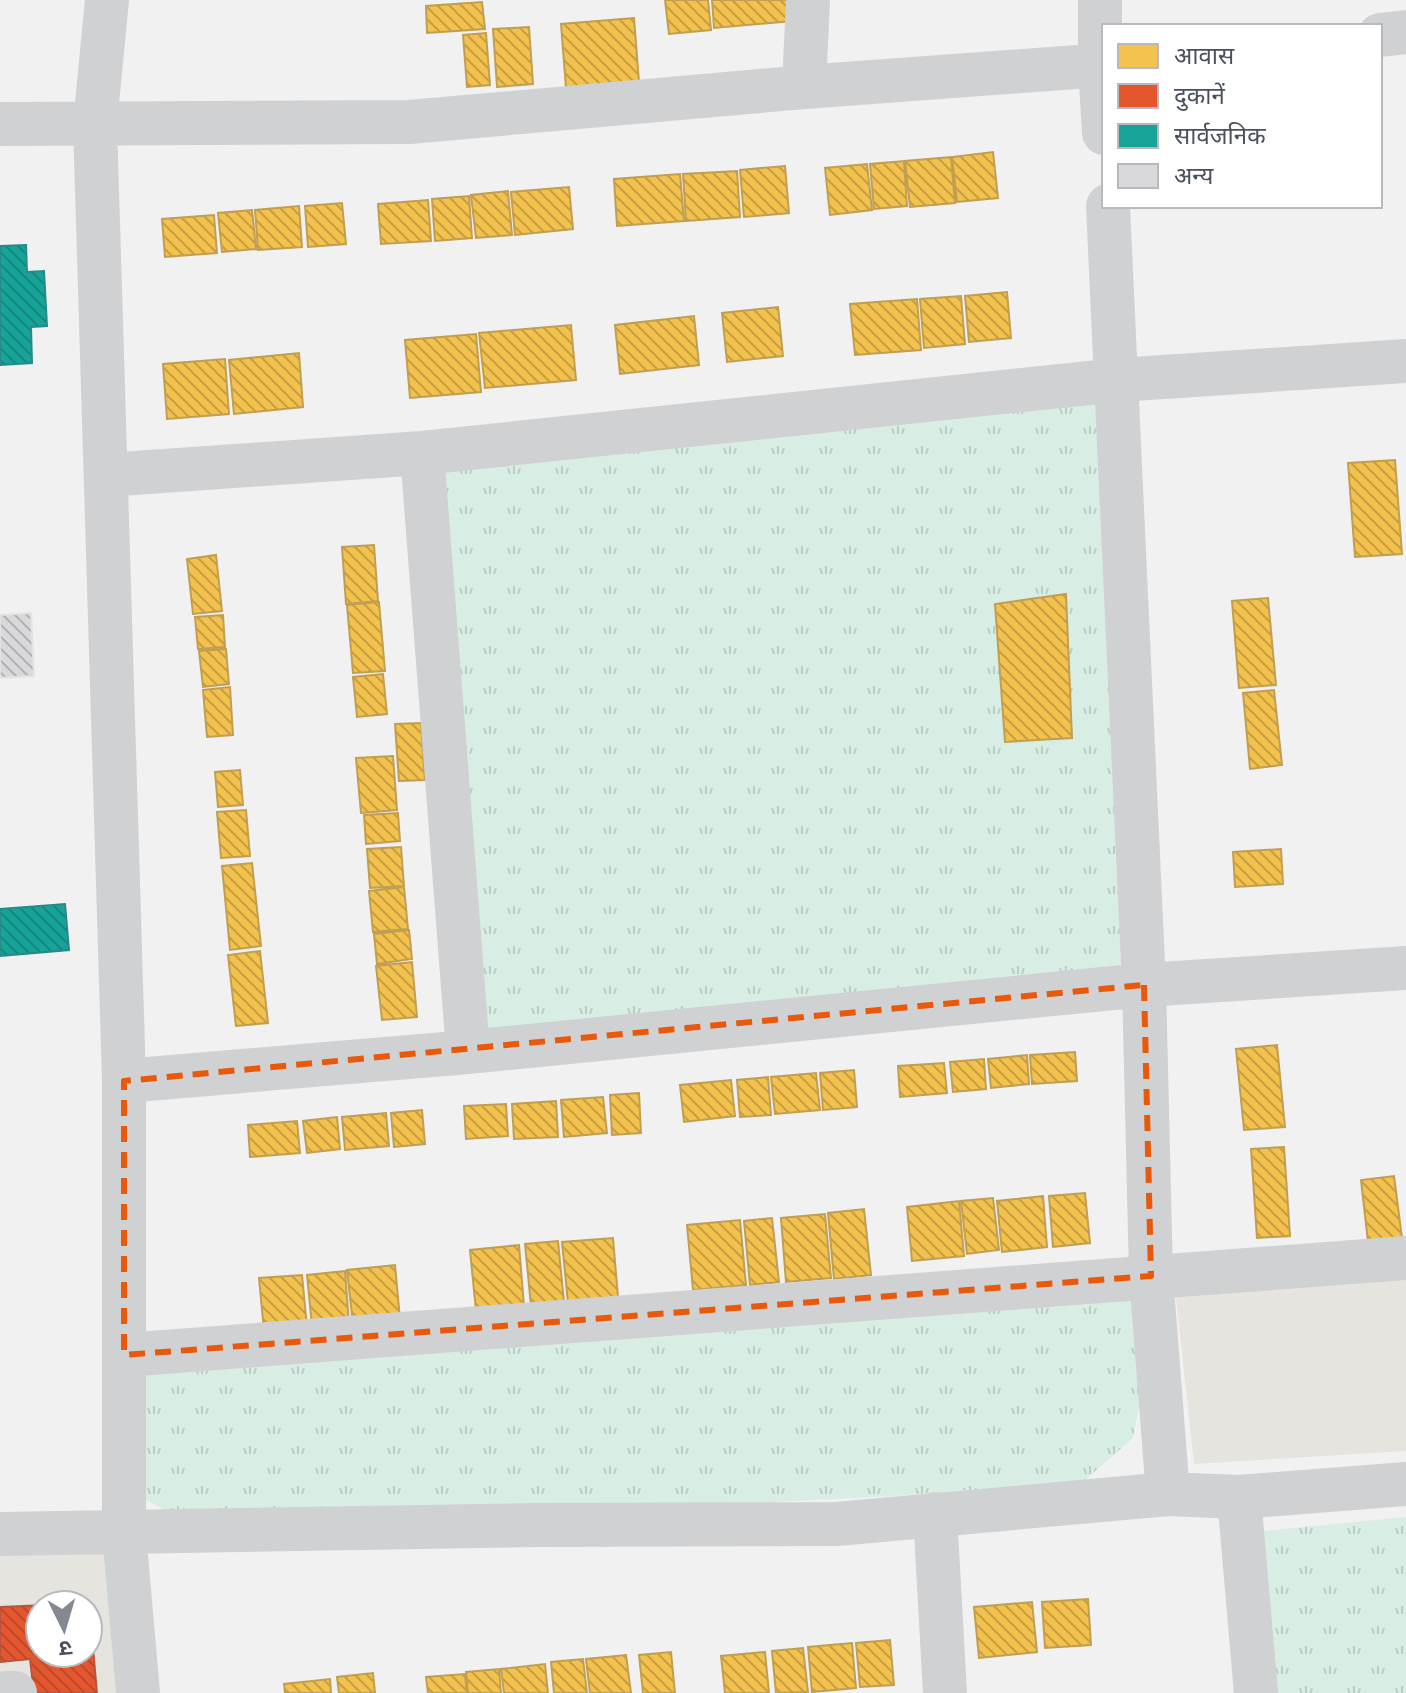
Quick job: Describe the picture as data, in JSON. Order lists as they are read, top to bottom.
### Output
{
  "legend": [
    "आवास",
    "दुकानें",
    "सार्वजनिक",
    "अन्य"
  ],
  "north": "bottom"
}
